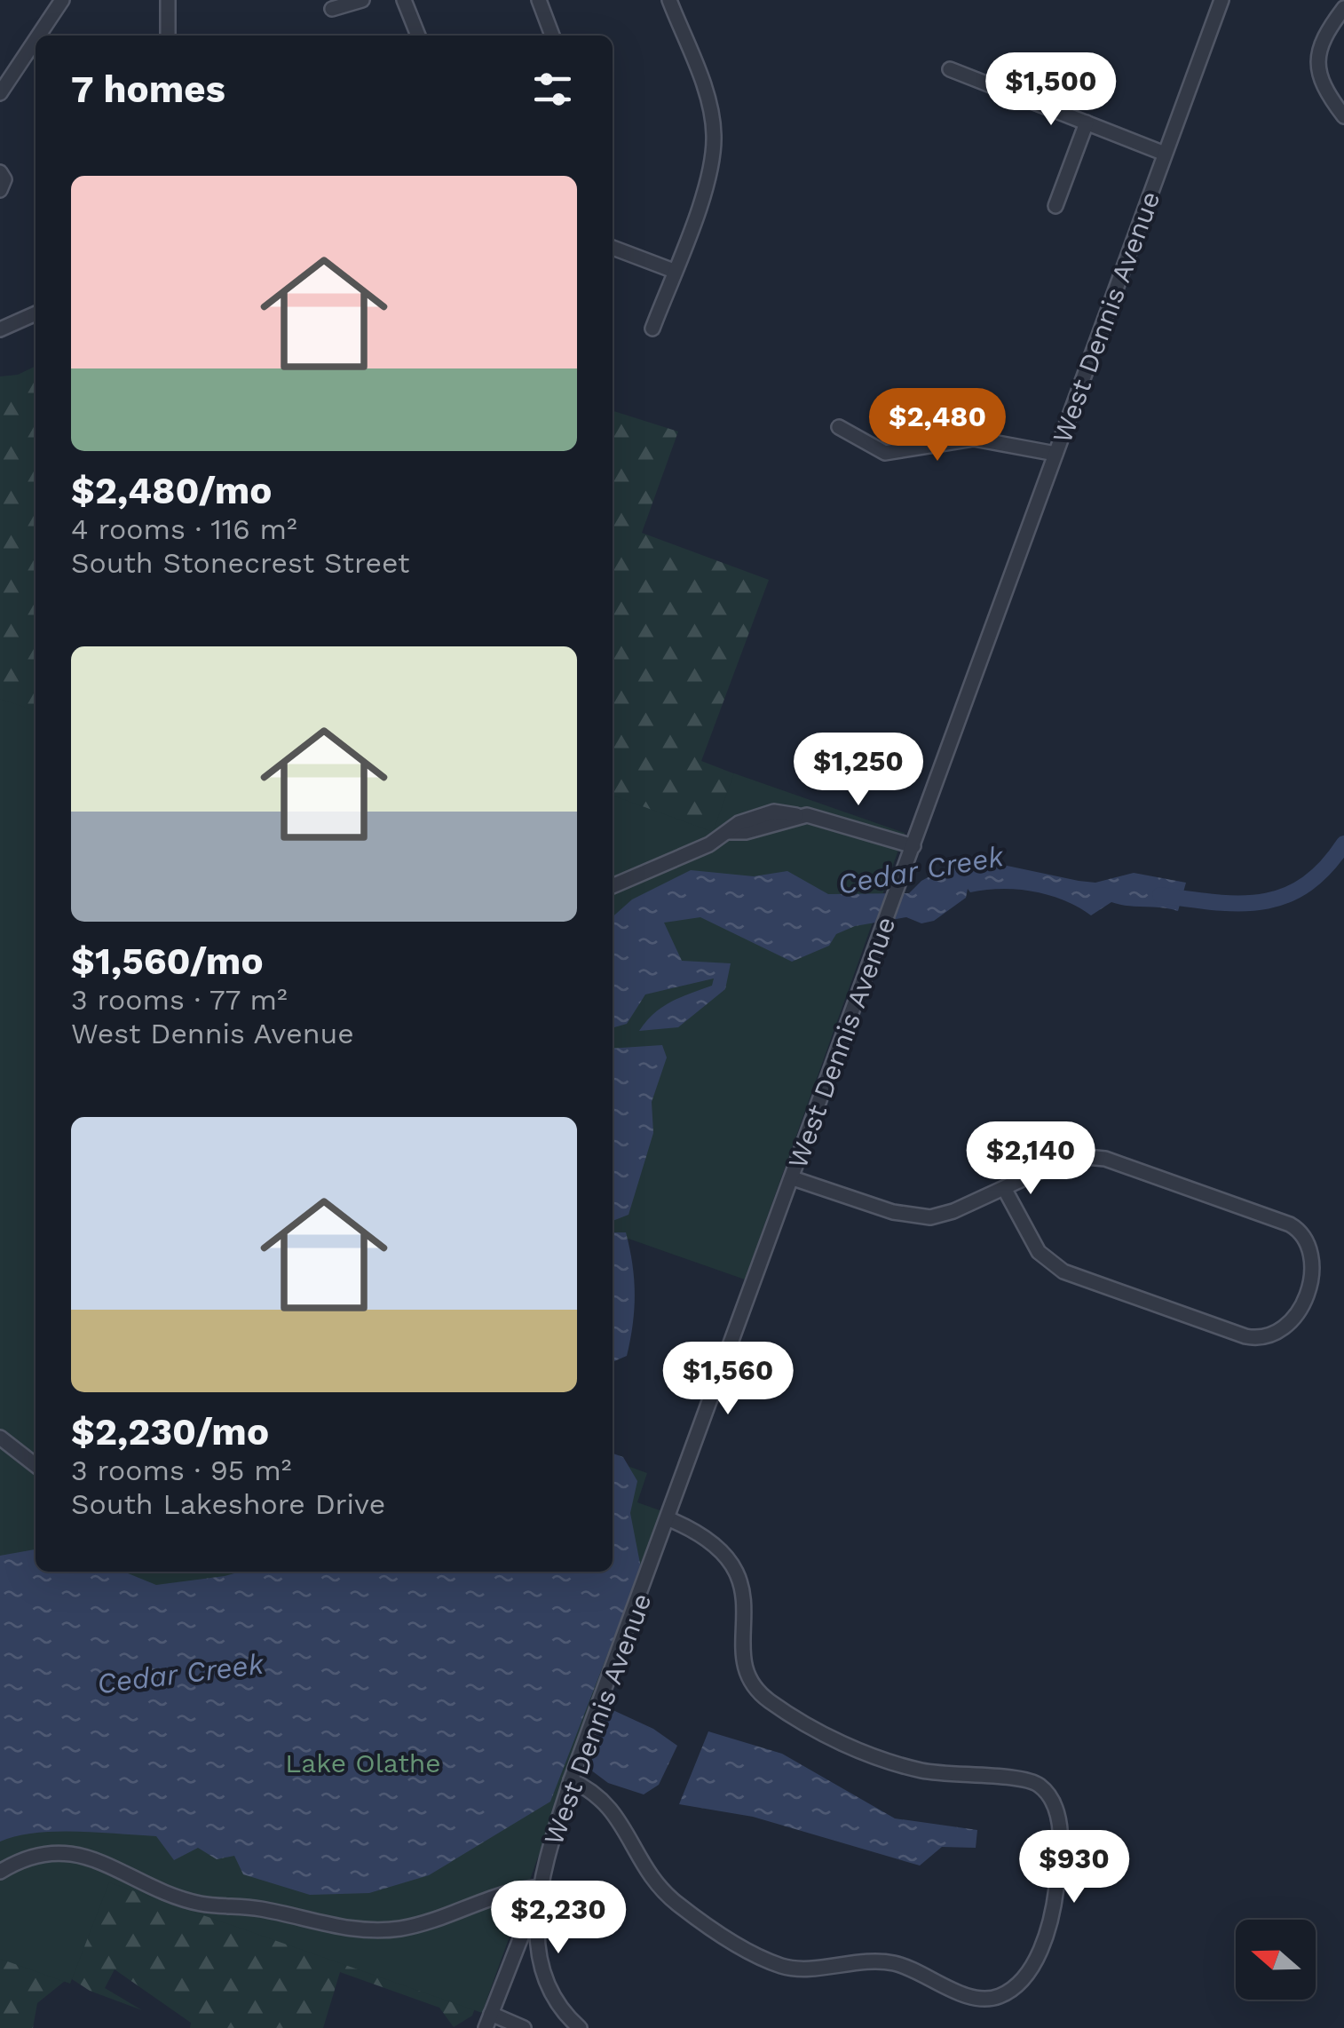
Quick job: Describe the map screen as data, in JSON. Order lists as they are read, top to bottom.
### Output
{
  "streets": {
    "street": ["West Dennis Avenue"]
  },
  "water": ["Cedar Creek"],
  "parks": ["Lake Olathe"],
  "north": "left",
  "page": {
    "heading": "7 homes",
    "price": [
      "$1,500",
      "$2,480",
      "$1,250",
      "$2,140",
      "$1,560",
      "$930",
      "$2,230"
    ],
    "list": [
      {
        "name": "$2,480/mo",
        "note": "4 rooms · 116 m² · South Stonecrest Street"
      },
      {
        "name": "$1,560/mo",
        "note": "3 rooms · 77 m² · West Dennis Avenue"
      },
      {
        "name": "$2,230/mo",
        "note": "3 rooms · 95 m² · South Lakeshore Drive"
      }
    ]
  }
}
